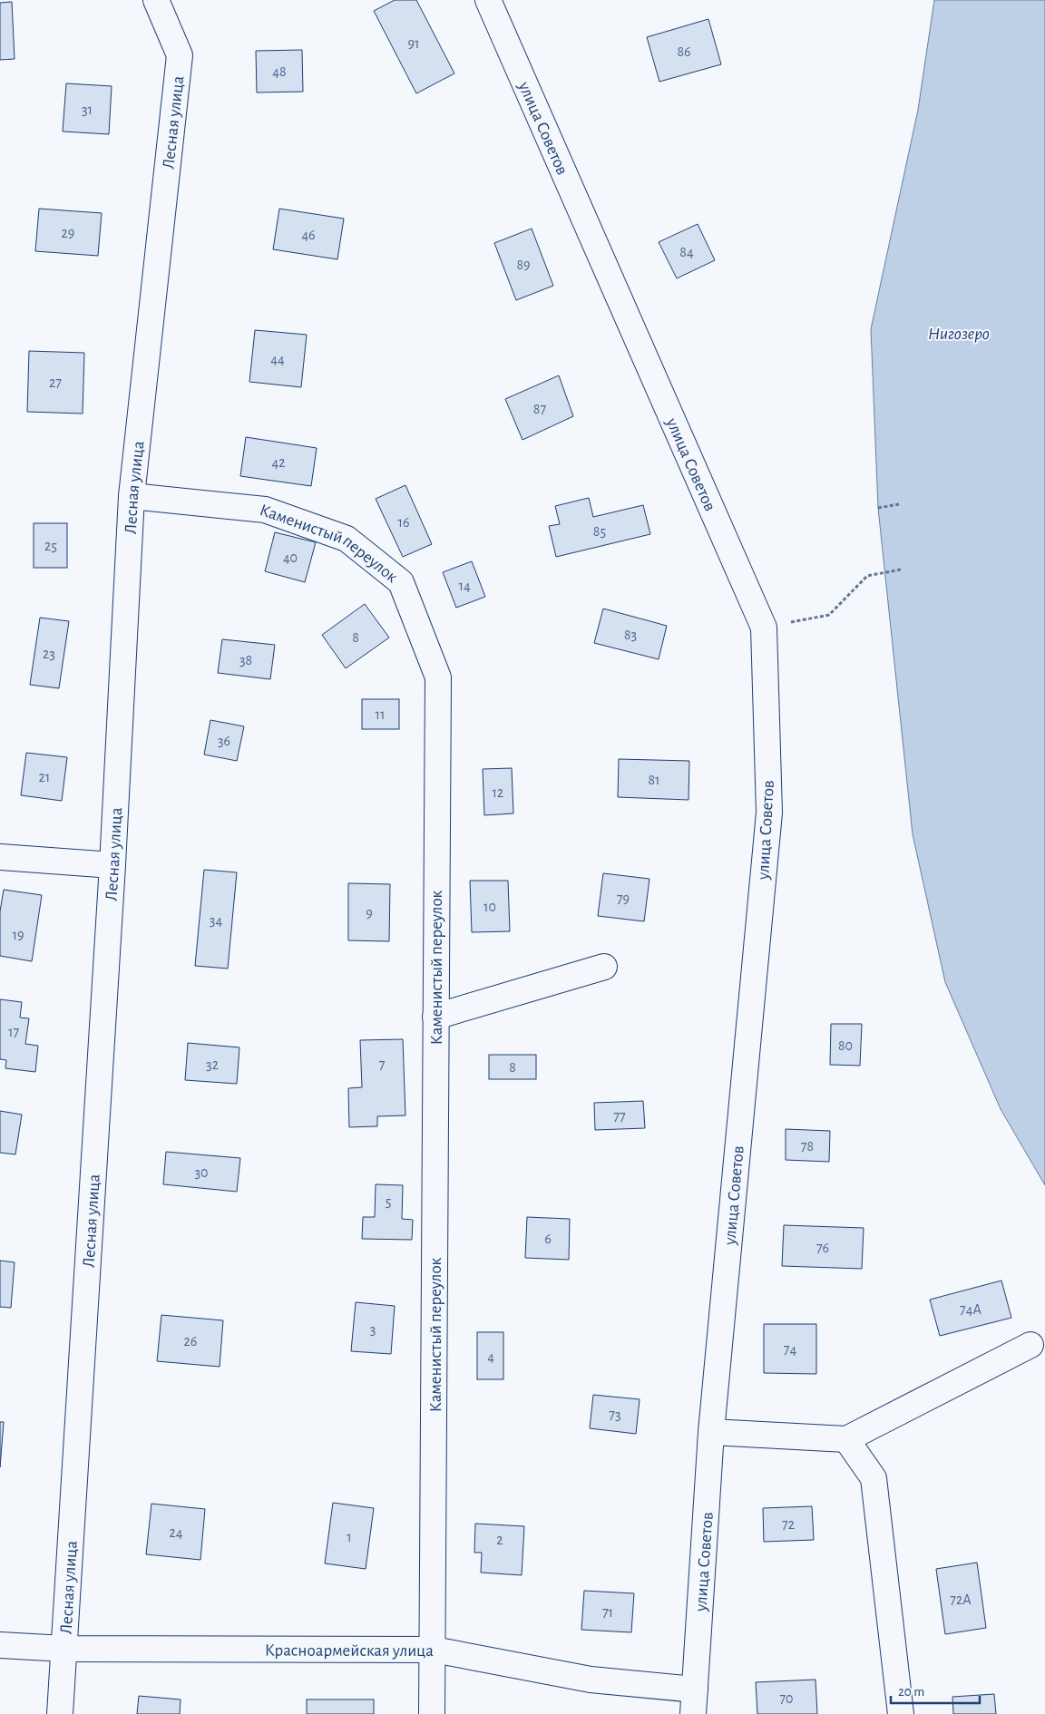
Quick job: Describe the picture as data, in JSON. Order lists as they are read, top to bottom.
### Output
{
  "streets": {
    "street": [
      "Лесная улица",
      "улица Советов",
      "Каменистый переулок",
      "Красноармейская улица"
    ]
  },
  "crossings": [
    ["Лесная улица", "Каменистый переулок"],
    ["Лесная улица", "Красноармейская улица"],
    ["улица Советов", "Красноармейская улица"],
    ["Каменистый переулок", "Красноармейская улица"]
  ],
  "water": ["Нигозеро"],
  "house_numbers": [
    "91",
    "86",
    "48",
    "31",
    "29",
    "46",
    "84",
    "89",
    "44",
    "27",
    "87",
    "42",
    "16",
    "85",
    "25",
    "40",
    "14",
    "83",
    "8",
    "23",
    "38",
    "11",
    "36",
    "21",
    "81",
    "12",
    "79",
    "10",
    "9",
    "34",
    "19",
    "17",
    "80",
    "32",
    "7",
    "8",
    "77",
    "78",
    "30",
    "5",
    "6",
    "76",
    "74А",
    "3",
    "26",
    "74",
    "4",
    "73",
    "72",
    "24",
    "1",
    "2",
    "72А",
    "71",
    "70"
  ],
  "scale_bar": "20 m"
}
